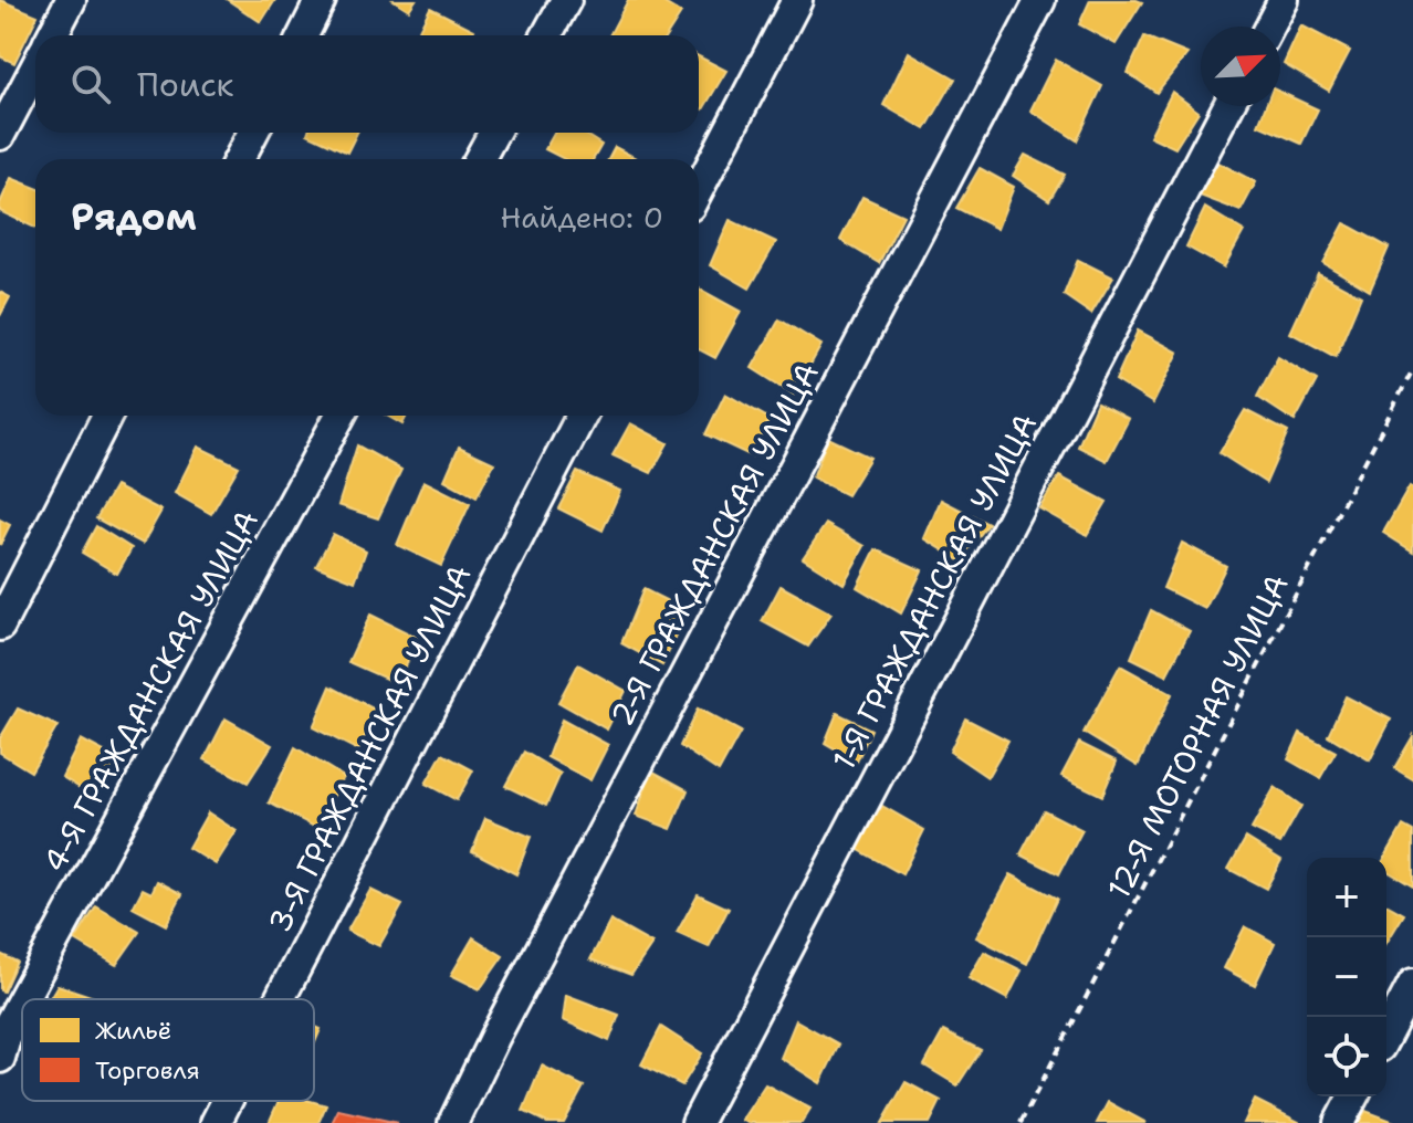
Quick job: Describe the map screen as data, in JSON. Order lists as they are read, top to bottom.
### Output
{
  "streets": {
    "street": [
      "2-Я ГРАЖДАНСКАЯ УЛИЦА",
      "1-Я ГРАЖДАНСКАЯ УЛИЦА",
      "4-Я ГРАЖДАНСКАЯ УЛИЦА",
      "3-Я ГРАЖДАНСКАЯ УЛИЦА"
    ],
    "path": ["12-Я МОТОРНАЯ УЛИЦА"]
  },
  "legend": ["Жильё", "Торговля"],
  "north": "top right",
  "page": {
    "search": "Поиск",
    "heading": ["Рядом", "Найдено: 0"],
    "map_buttons": ["+", "−"]
  }
}
